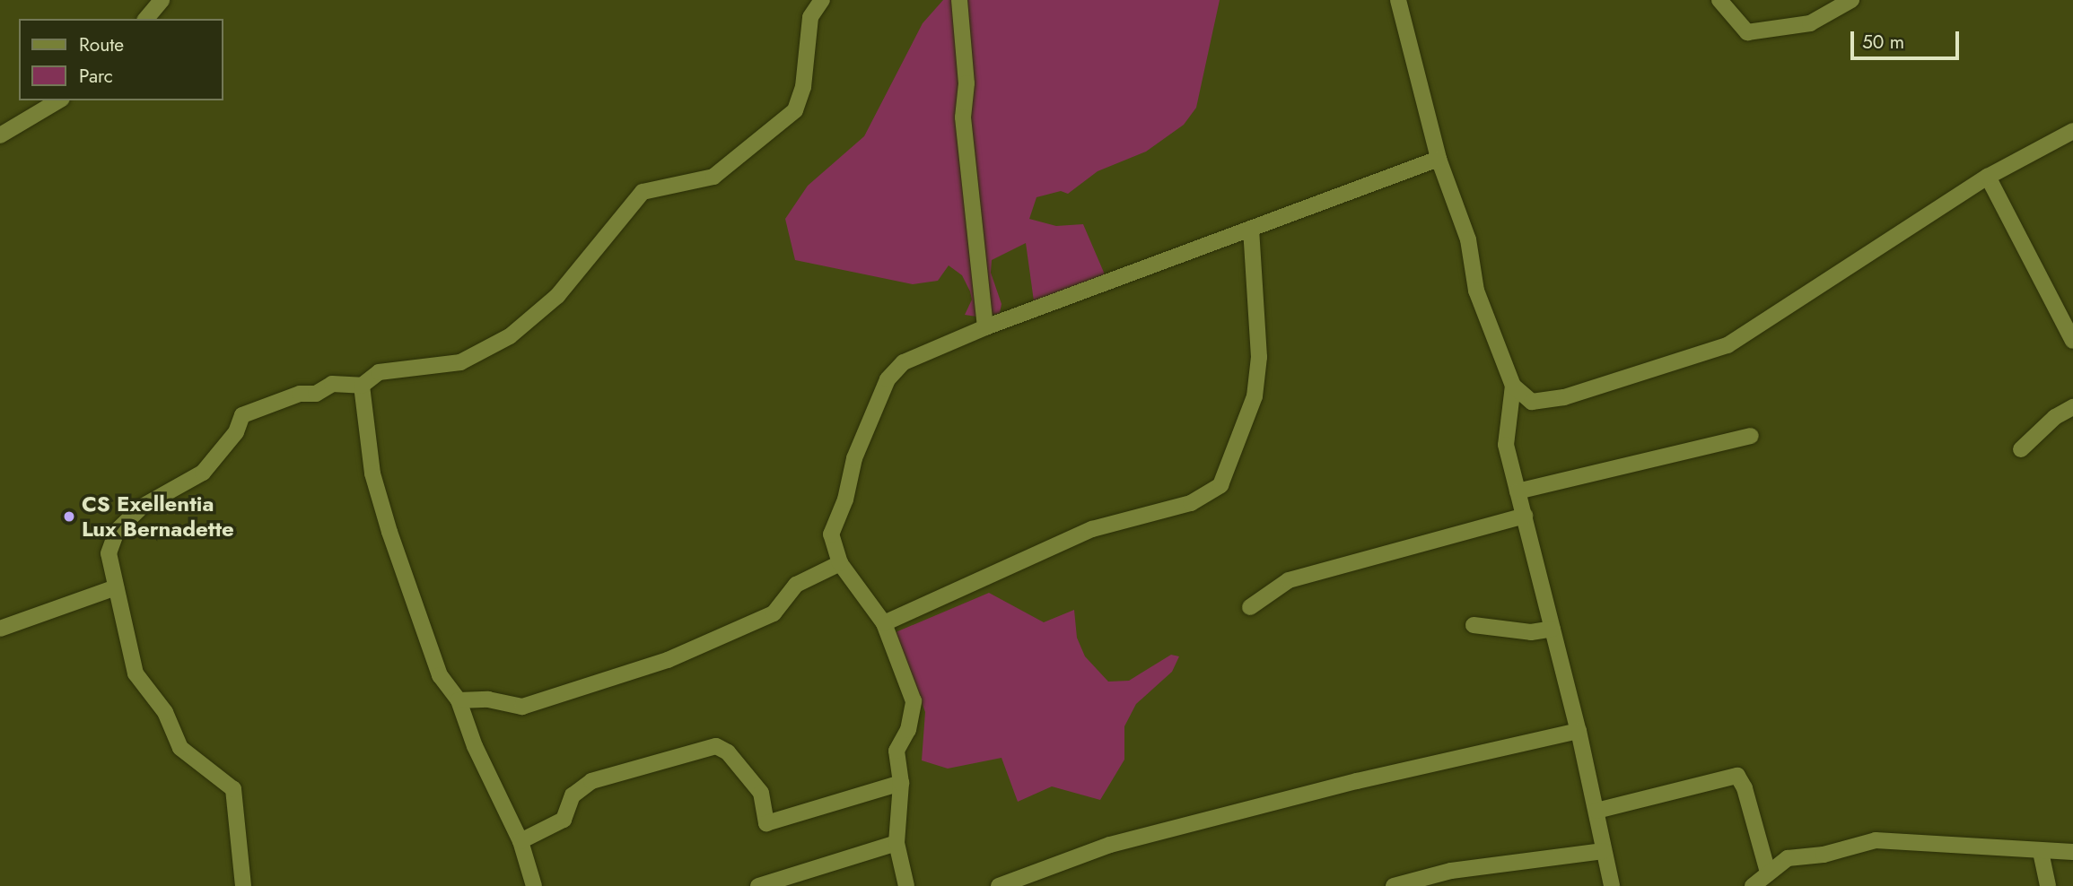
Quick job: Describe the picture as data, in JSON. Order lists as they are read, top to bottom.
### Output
{
  "places": ["CS Exellentia Lux Bernadette"],
  "legend": ["Route", "Parc"],
  "scale_bar": "50 m"
}
